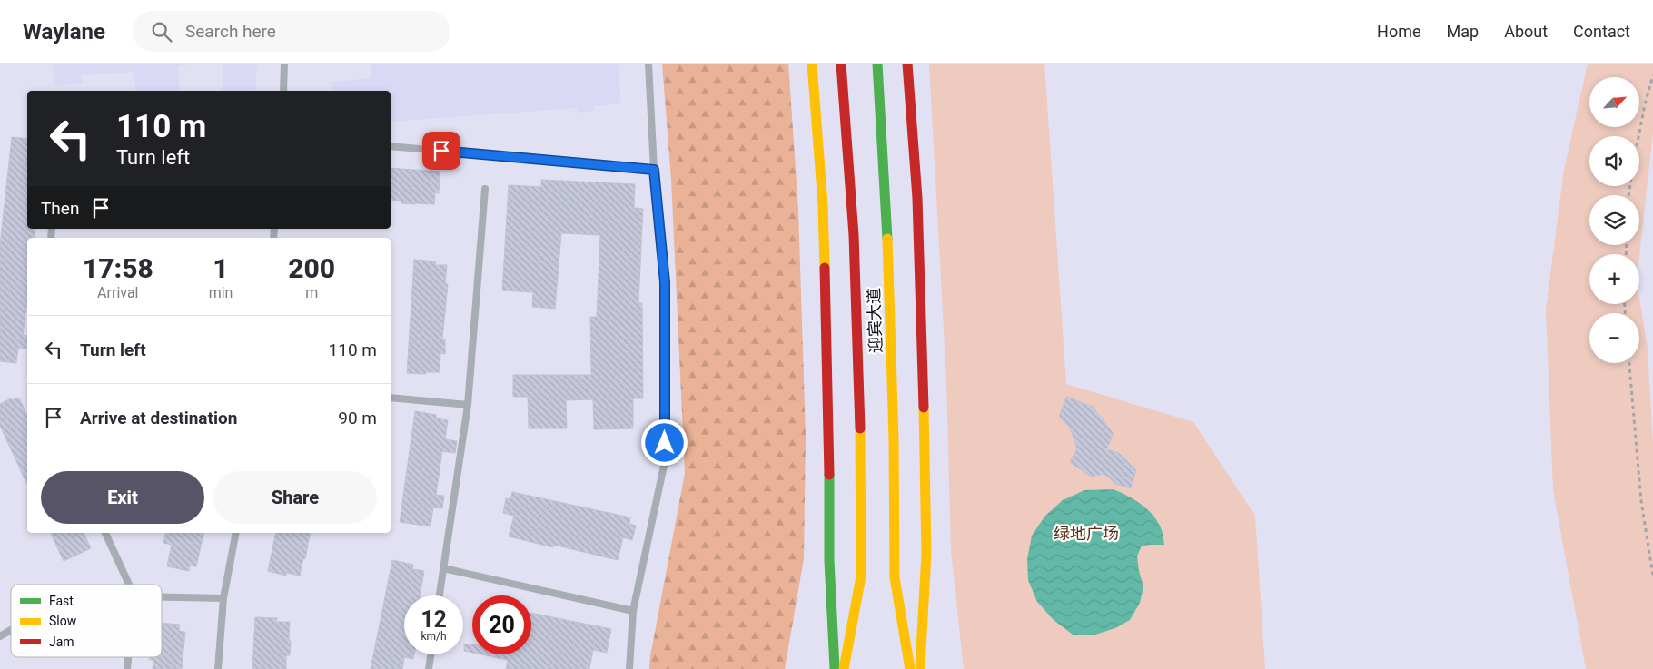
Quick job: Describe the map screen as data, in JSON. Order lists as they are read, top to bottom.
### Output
{
  "streets": {
    "main road": ["迎宾大道"]
  },
  "parks": ["绿地广场"],
  "legend": ["Fast", "Slow", "Jam"],
  "north": "top right",
  "page": {
    "header": "Waylane",
    "search": "Search here",
    "nav": [
      "Home",
      "Map",
      "About",
      "Contact"
    ],
    "map_buttons": ["+", "−"],
    "turn": ["110 m", "Turn left"],
    "then": "Then",
    "eta": [
      "17:58",
      "Arrival",
      "1",
      "min",
      "200",
      "m"
    ],
    "list": [
      {
        "name": "Turn left",
        "value": "110 m"
      },
      {
        "name": "Arrive at destination",
        "value": "90 m"
      }
    ],
    "buttons": ["Exit", "Share"],
    "speed": "12 km/h",
    "limit": "20"
  }
}
